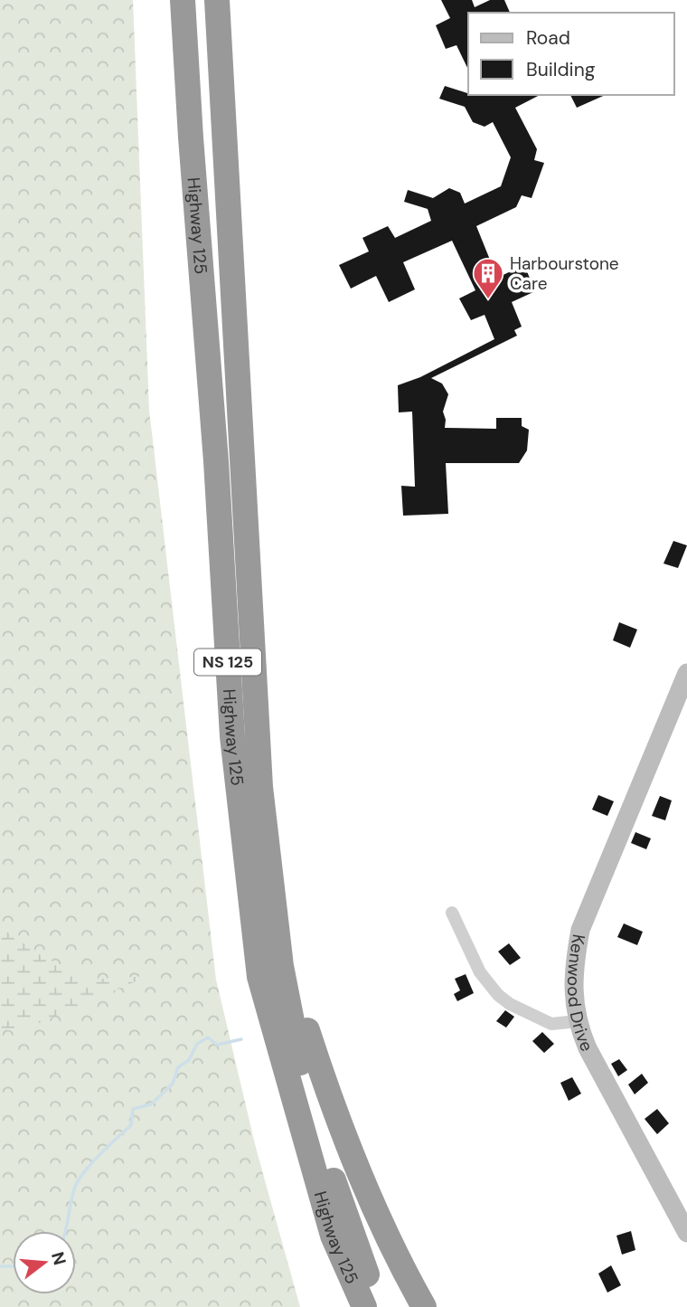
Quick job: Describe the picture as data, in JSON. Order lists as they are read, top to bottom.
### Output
{
  "streets": {
    "highway": ["Highway 125", "NS 125"],
    "street": ["Kenwood Drive"]
  },
  "places": {
    "building": ["Harbourstone Care"]
  },
  "legend": ["Road", "Building"],
  "north": "right"
}
